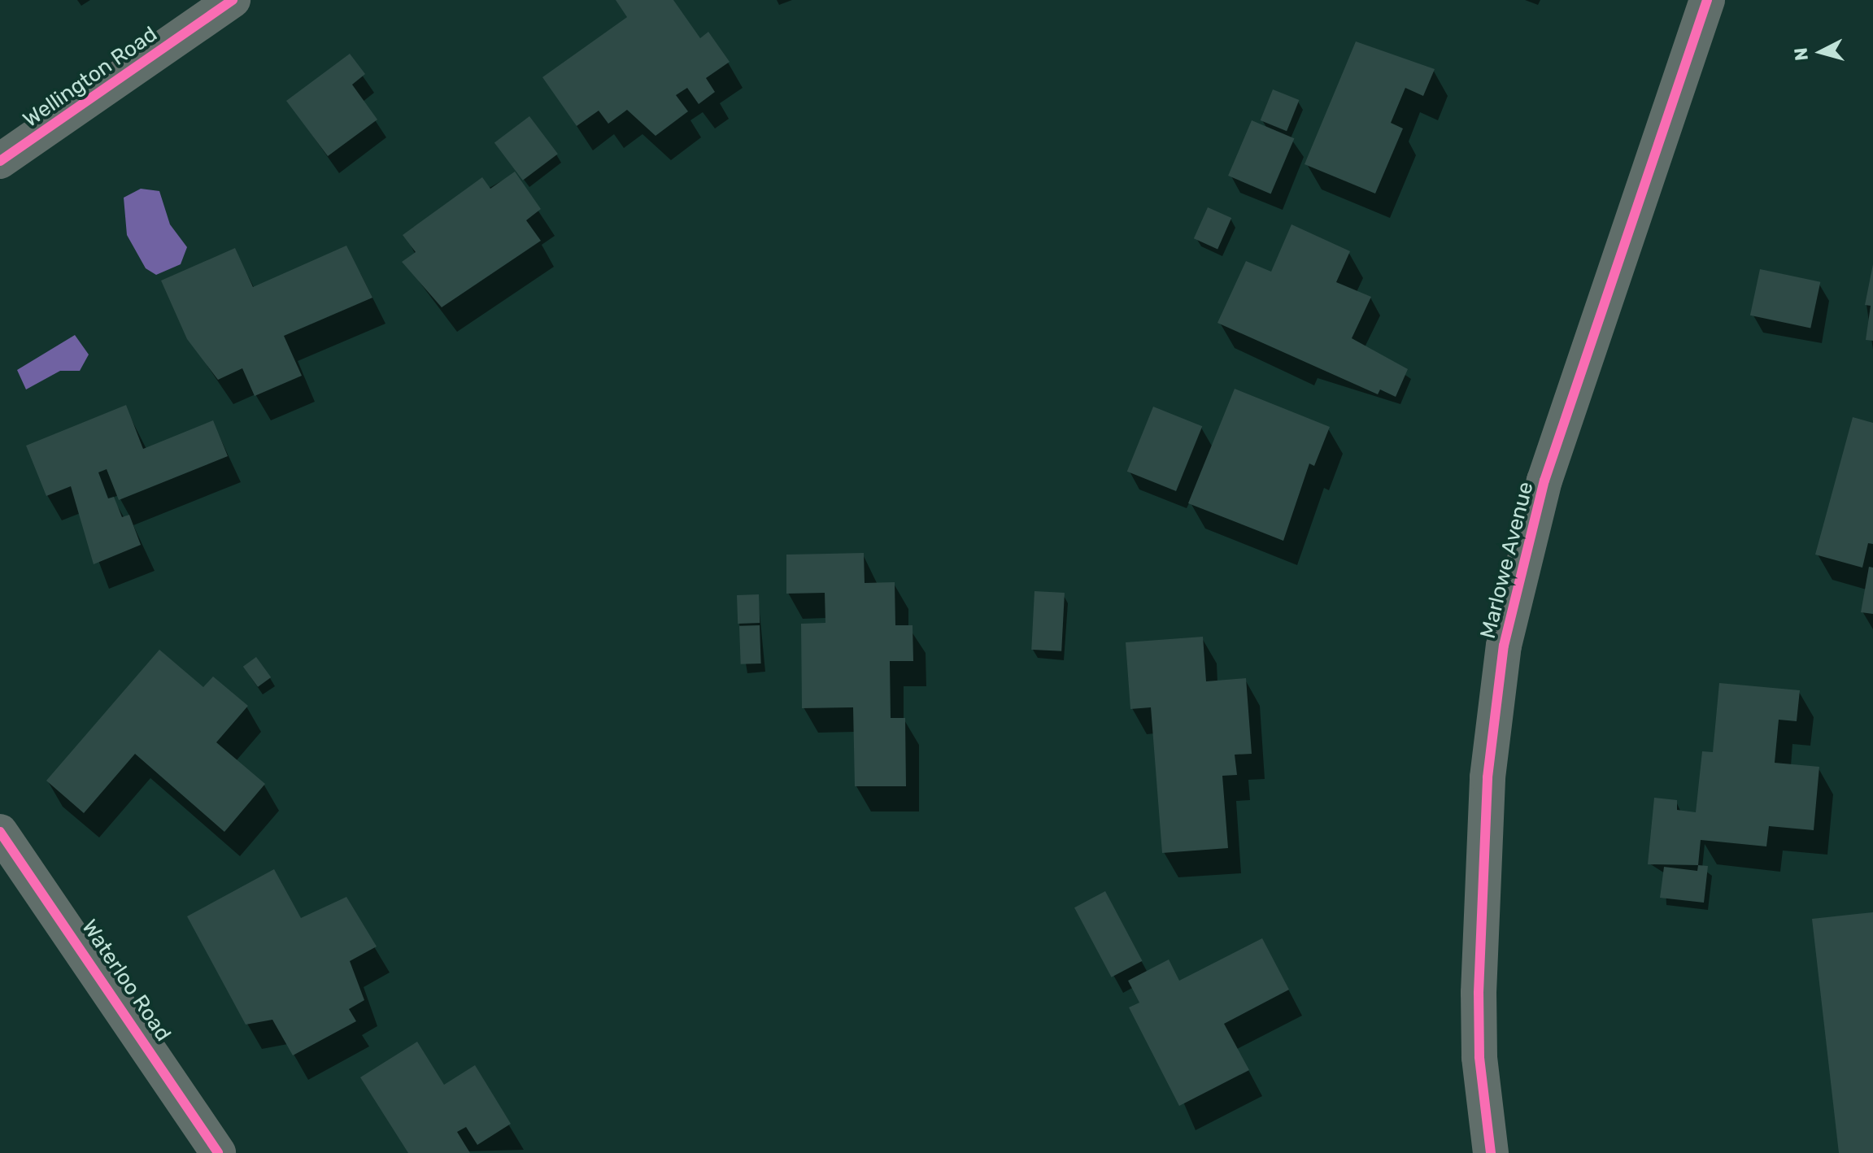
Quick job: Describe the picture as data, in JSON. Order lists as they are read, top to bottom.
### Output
{
  "streets": {
    "street": ["Wellington Road", "Marlowe Avenue", "Waterloo Road"]
  },
  "north": "left"
}
